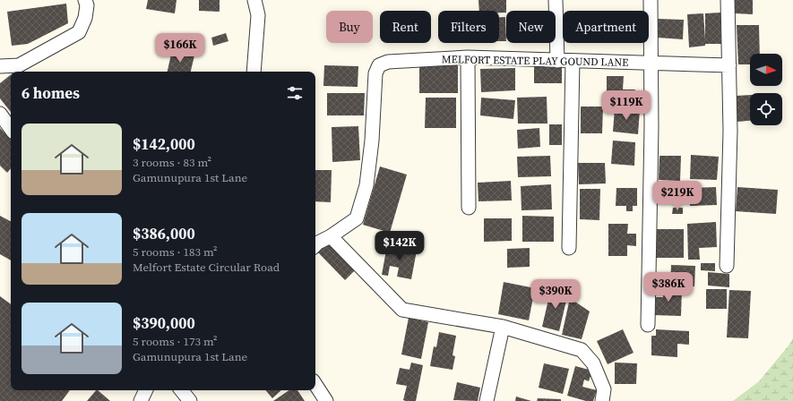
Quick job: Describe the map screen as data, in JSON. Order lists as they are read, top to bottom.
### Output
{
  "streets": {
    "street": ["MELFORT ESTATE PLAY GOUND LANE"]
  },
  "north": "right",
  "page": {
    "chip": [
      "Buy",
      "Rent",
      "Filters",
      "New",
      "Apartment"
    ],
    "price": [
      "$166K",
      "$119K",
      "$219K",
      "$142K",
      "$386K",
      "$390K"
    ],
    "heading": "6 homes",
    "list": [
      {
        "name": "$142,000",
        "note": "3 rooms · 83 m² · Gamunupura 1st Lane"
      },
      {
        "name": "$386,000",
        "note": "5 rooms · 183 m² · Melfort Estate Circular Road"
      },
      {
        "name": "$390,000",
        "note": "5 rooms · 173 m² · Gamunupura 1st Lane"
      }
    ]
  }
}
